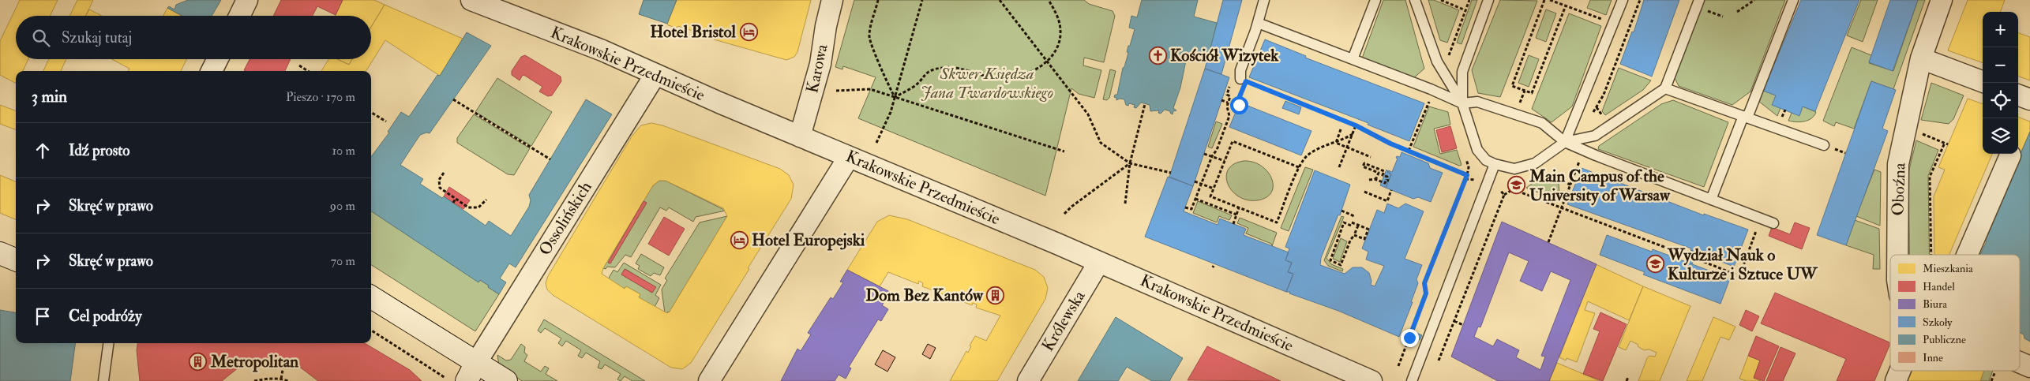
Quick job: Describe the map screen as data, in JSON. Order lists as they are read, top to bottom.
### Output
{
  "streets": {
    "street": [
      "Krakowskie Przedmieście",
      "Karowa",
      "Oboźna",
      "Ossolińskich",
      "Królewska"
    ]
  },
  "crossings": [
    ["Krakowskie Przedmieście", "Karowa"],
    ["Krakowskie Przedmieście", "Ossolińskich"],
    ["Krakowskie Przedmieście", "Królewska"]
  ],
  "parks": ["Skwer Księdza Jana Twardowskiego"],
  "places": {
    "hotel": ["Hotel Bristol", "Hotel Europejski"],
    "church": ["Kościół Wizytek"],
    "school or university": ["Main Campus of the University of Warsaw", "Wydział Nauk o Kulturze i Sztuce UW"],
    "building": ["Dom Bez Kantów", "Metropolitan"]
  },
  "legend": [
    "Mieszkania",
    "Handel",
    "Biura",
    "Szkoły",
    "Publiczne",
    "Inne"
  ],
  "page": {
    "map_buttons": ["+", "−"],
    "search": "Szukaj tutaj",
    "heading": ["3 min", "Pieszo · 170 m"],
    "list": [
      ["Idź prosto", "10 m"],
      ["Skręć w prawo", "90 m"],
      ["Skręć w prawo", "70 m"],
      "Cel podróży"
    ]
  }
}
